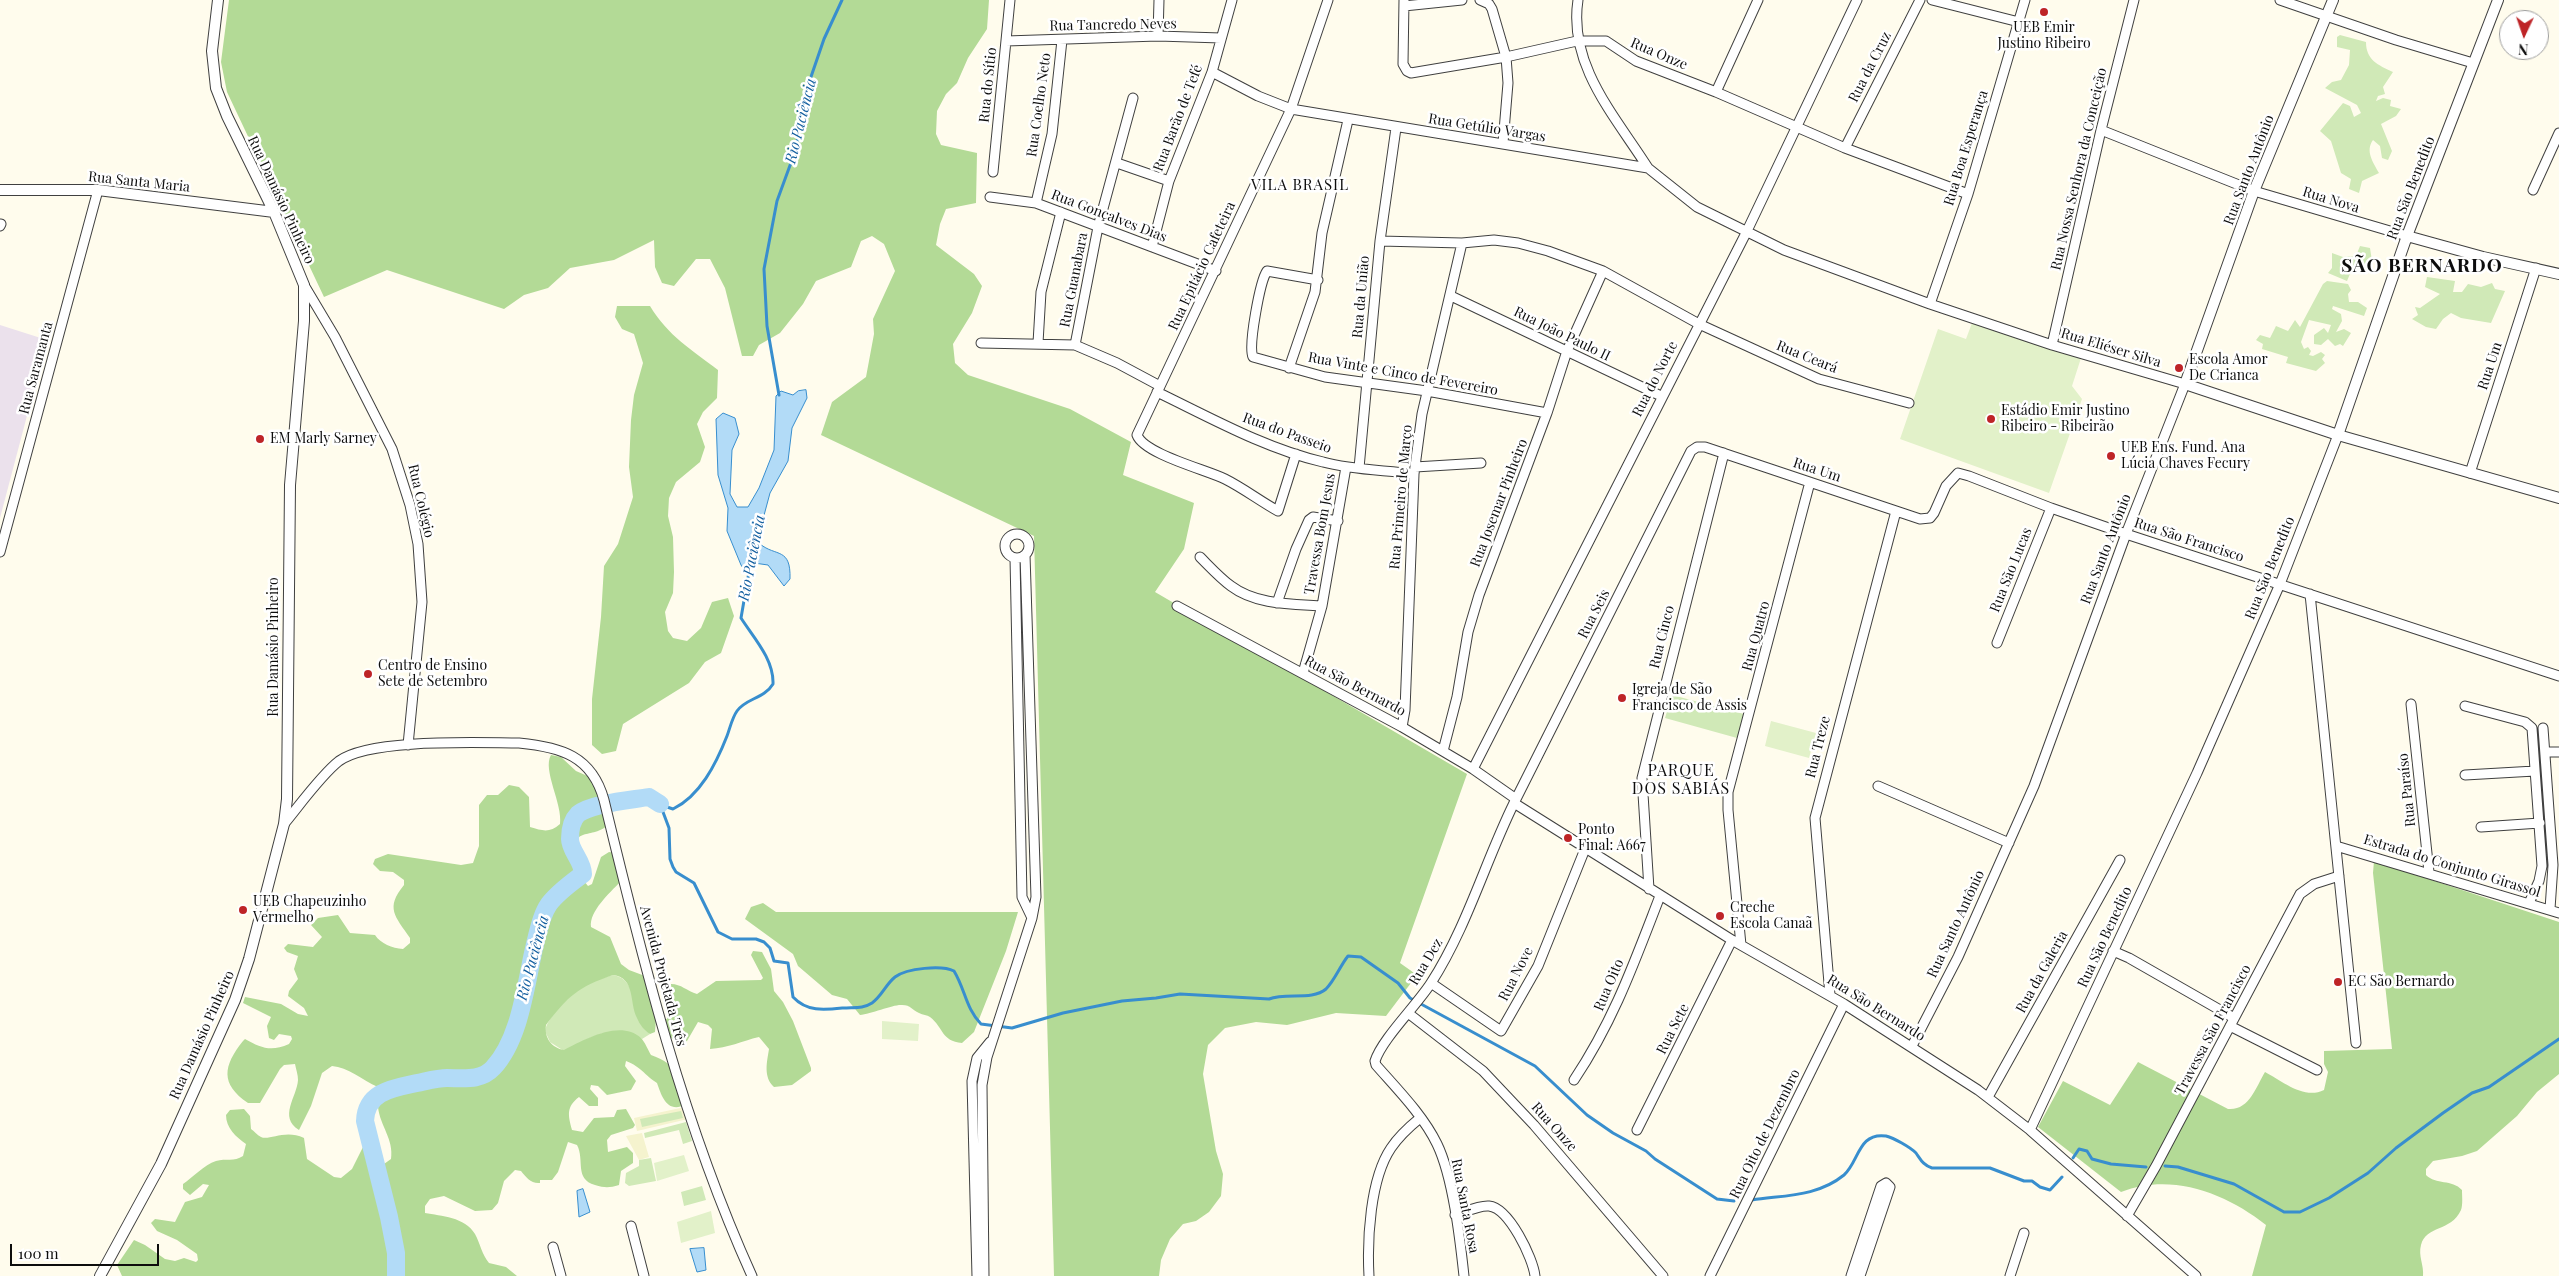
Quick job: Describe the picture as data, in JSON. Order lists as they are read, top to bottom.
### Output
{
  "streets": {
    "street": [
      "Rua Tancredo Neves",
      "Rua Onze",
      "Rua da Cruz",
      "Rua do Sítio",
      "Rua Coelho Neto",
      "Rua Barão de Tefé",
      "Rua Getúlio Vargas",
      "Rua Boa Esperança",
      "Rua Nossa Senhora da Conceição",
      "Rua Santo Antônio",
      "Rua Santa Maria",
      "Rua São Benedito",
      "Rua Damásio Pinheiro",
      "Rua Nova",
      "Rua Gonçalves Dias",
      "Rua Epitácio Cafeteira",
      "Rua Guanabara",
      "Rua da União",
      "Rua João Paulo II",
      "Rua Eliéser Silva",
      "Rua Ceará",
      "Rua Um",
      "Rua Saramanta",
      "Rua Vinte e Cinco de Fevereiro",
      "Rua do Norte",
      "Rua do Passeio",
      "Rua Primeiro de Março",
      "Rua Colégio",
      "Rua Josemar Pinheiro",
      "Travessa Bom Jesus",
      "Rua São Francisco",
      "Rua São Lucas",
      "Rua Seis",
      "Rua Quatro",
      "Rua Cinco",
      "Rua São Bernardo",
      "Rua Treze",
      "Rua Paraíso",
      "Estrada do Conjunto Girassol",
      "Rua Dez",
      "Rua da Galeria",
      "Rua Nove",
      "Avenida Projetada Três",
      "Rua Oito",
      "Rua Sete",
      "Travessa São Francisco",
      "Rua Oito de Dezembro",
      "Rua Santa Rosa"
    ]
  },
  "crossings": [
    ["Rua Tancredo Neves", "Rua do Sítio"],
    ["Rua Tancredo Neves", "Rua Coelho Neto"],
    ["Rua Tancredo Neves", "Rua Barão de Tefé"],
    ["Rua Onze", "Rua da Cruz"],
    ["Rua Onze", "Rua Boa Esperança"],
    ["Rua Onze", "Rua do Norte"],
    ["Rua Onze", "Rua Dez"],
    ["Rua Coelho Neto", "Rua Gonçalves Dias"],
    ["Rua Barão de Tefé", "Rua Getúlio Vargas"],
    ["Rua Barão de Tefé", "Rua Gonçalves Dias"],
    ["Rua Getúlio Vargas", "Rua Epitácio Cafeteira"],
    ["Rua Getúlio Vargas", "Rua da União"],
    ["Rua Getúlio Vargas", "Rua Eliéser Silva"],
    ["Rua Getúlio Vargas", "Rua do Norte"],
    ["Rua Boa Esperança", "Rua Eliéser Silva"],
    ["Rua Nossa Senhora da Conceição", "Rua Nova"],
    ["Rua Nossa Senhora da Conceição", "Rua Eliéser Silva"],
    ["Rua Santo Antônio", "Rua Nova"],
    ["Rua Santo Antônio", "Rua Eliéser Silva"],
    ["Rua Santo Antônio", "Rua São Francisco"],
    ["Rua Santo Antônio", "Rua São Bernardo"],
    ["Rua Santa Maria", "Rua Damásio Pinheiro"],
    ["Rua Santa Maria", "Rua Saramanta"],
    ["Rua São Benedito", "Rua Nova"],
    ["Rua São Benedito", "Rua Eliéser Silva"],
    ["Rua São Benedito", "Rua São Francisco"],
    ["Rua São Benedito", "Rua São Bernardo"],
    ["Rua Damásio Pinheiro", "Rua Colégio"],
    ["Rua Nova", "Rua Um"],
    ["Rua Gonçalves Dias", "Rua Epitácio Cafeteira"],
    ["Rua Gonçalves Dias", "Rua Guanabara"],
    ["Rua Epitácio Cafeteira", "Rua do Passeio"],
    ["Rua Guanabara", "Rua do Passeio"],
    ["Rua da União", "Rua Ceará"],
    ["Rua da União", "Rua Vinte e Cinco de Fevereiro"],
    ["Rua da União", "Rua do Passeio"],
    ["Rua João Paulo II", "Rua do Norte"],
    ["Rua João Paulo II", "Rua Primeiro de Março"],
    ["Rua João Paulo II", "Rua Josemar Pinheiro"],
    ["Rua Eliéser Silva", "Rua Um"],
    ["Rua Eliéser Silva", "Rua do Norte"],
    ["Rua Ceará", "Rua do Norte"],
    ["Rua Ceará", "Rua Primeiro de Março"],
    ["Rua Ceará", "Rua Josemar Pinheiro"],
    ["Rua Um", "Rua São Francisco"],
    ["Rua Um", "Rua Seis"],
    ["Rua Um", "Rua Quatro"],
    ["Rua Um", "Rua Cinco"],
    ["Rua Um", "Rua Treze"],
    ["Rua Vinte e Cinco de Fevereiro", "Rua Primeiro de Março"],
    ["Rua Vinte e Cinco de Fevereiro", "Rua Josemar Pinheiro"],
    ["Rua do Norte", "Rua São Bernardo"],
    ["Rua do Passeio", "Rua Primeiro de Março"],
    ["Rua do Passeio", "Travessa Bom Jesus"],
    ["Rua Primeiro de Março", "Rua São Bernardo"],
    ["Rua Colégio", "Avenida Projetada Três"],
    ["Rua Josemar Pinheiro", "Rua São Bernardo"],
    ["Travessa Bom Jesus", "Rua São Bernardo"],
    ["Rua São Francisco", "Rua São Lucas"],
    ["Rua Seis", "Rua São Bernardo"],
    ["Rua Seis", "Rua Dez"],
    ["Rua Quatro", "Rua São Bernardo"],
    ["Rua Cinco", "Rua São Bernardo"],
    ["Rua São Bernardo", "Rua Treze"],
    ["Rua São Bernardo", "Rua Dez"],
    ["Rua São Bernardo", "Rua da Galeria"],
    ["Rua São Bernardo", "Rua Nove"],
    ["Rua São Bernardo", "Rua Oito"],
    ["Rua São Bernardo", "Rua Sete"],
    ["Rua São Bernardo", "Travessa São Francisco"],
    ["Rua São Bernardo", "Rua Oito de Dezembro"],
    ["Rua Paraíso", "Estrada do Conjunto Girassol"],
    ["Rua Dez", "Rua Nove"],
    ["Rua Dez", "Rua Santa Rosa"]
  ],
  "districts": ["VILA BRASIL", "SÃO BERNARDO", "PARQUE DOS SABIÁS"],
  "water": ["Rio Paciência"],
  "places": [
    "UEB Emir Justino Ribeiro",
    "Escola Amor De Crianca",
    "Estádio Emir Justino Ribeiro - Ribeirão",
    "EM Marly Sarney",
    "UEB Ens. Fund. Ana Lúcia Chaves Fecury",
    "Centro de Ensino Sete de Setembro",
    "Igreja de São Francisco de Assis",
    "Ponto Final: A667",
    "UEB Chapeuzinho Vermelho",
    "Creche Escola Canaã",
    "EC São Bernardo"
  ],
  "scale_bar": "100 m",
  "north": "bottom"
}
